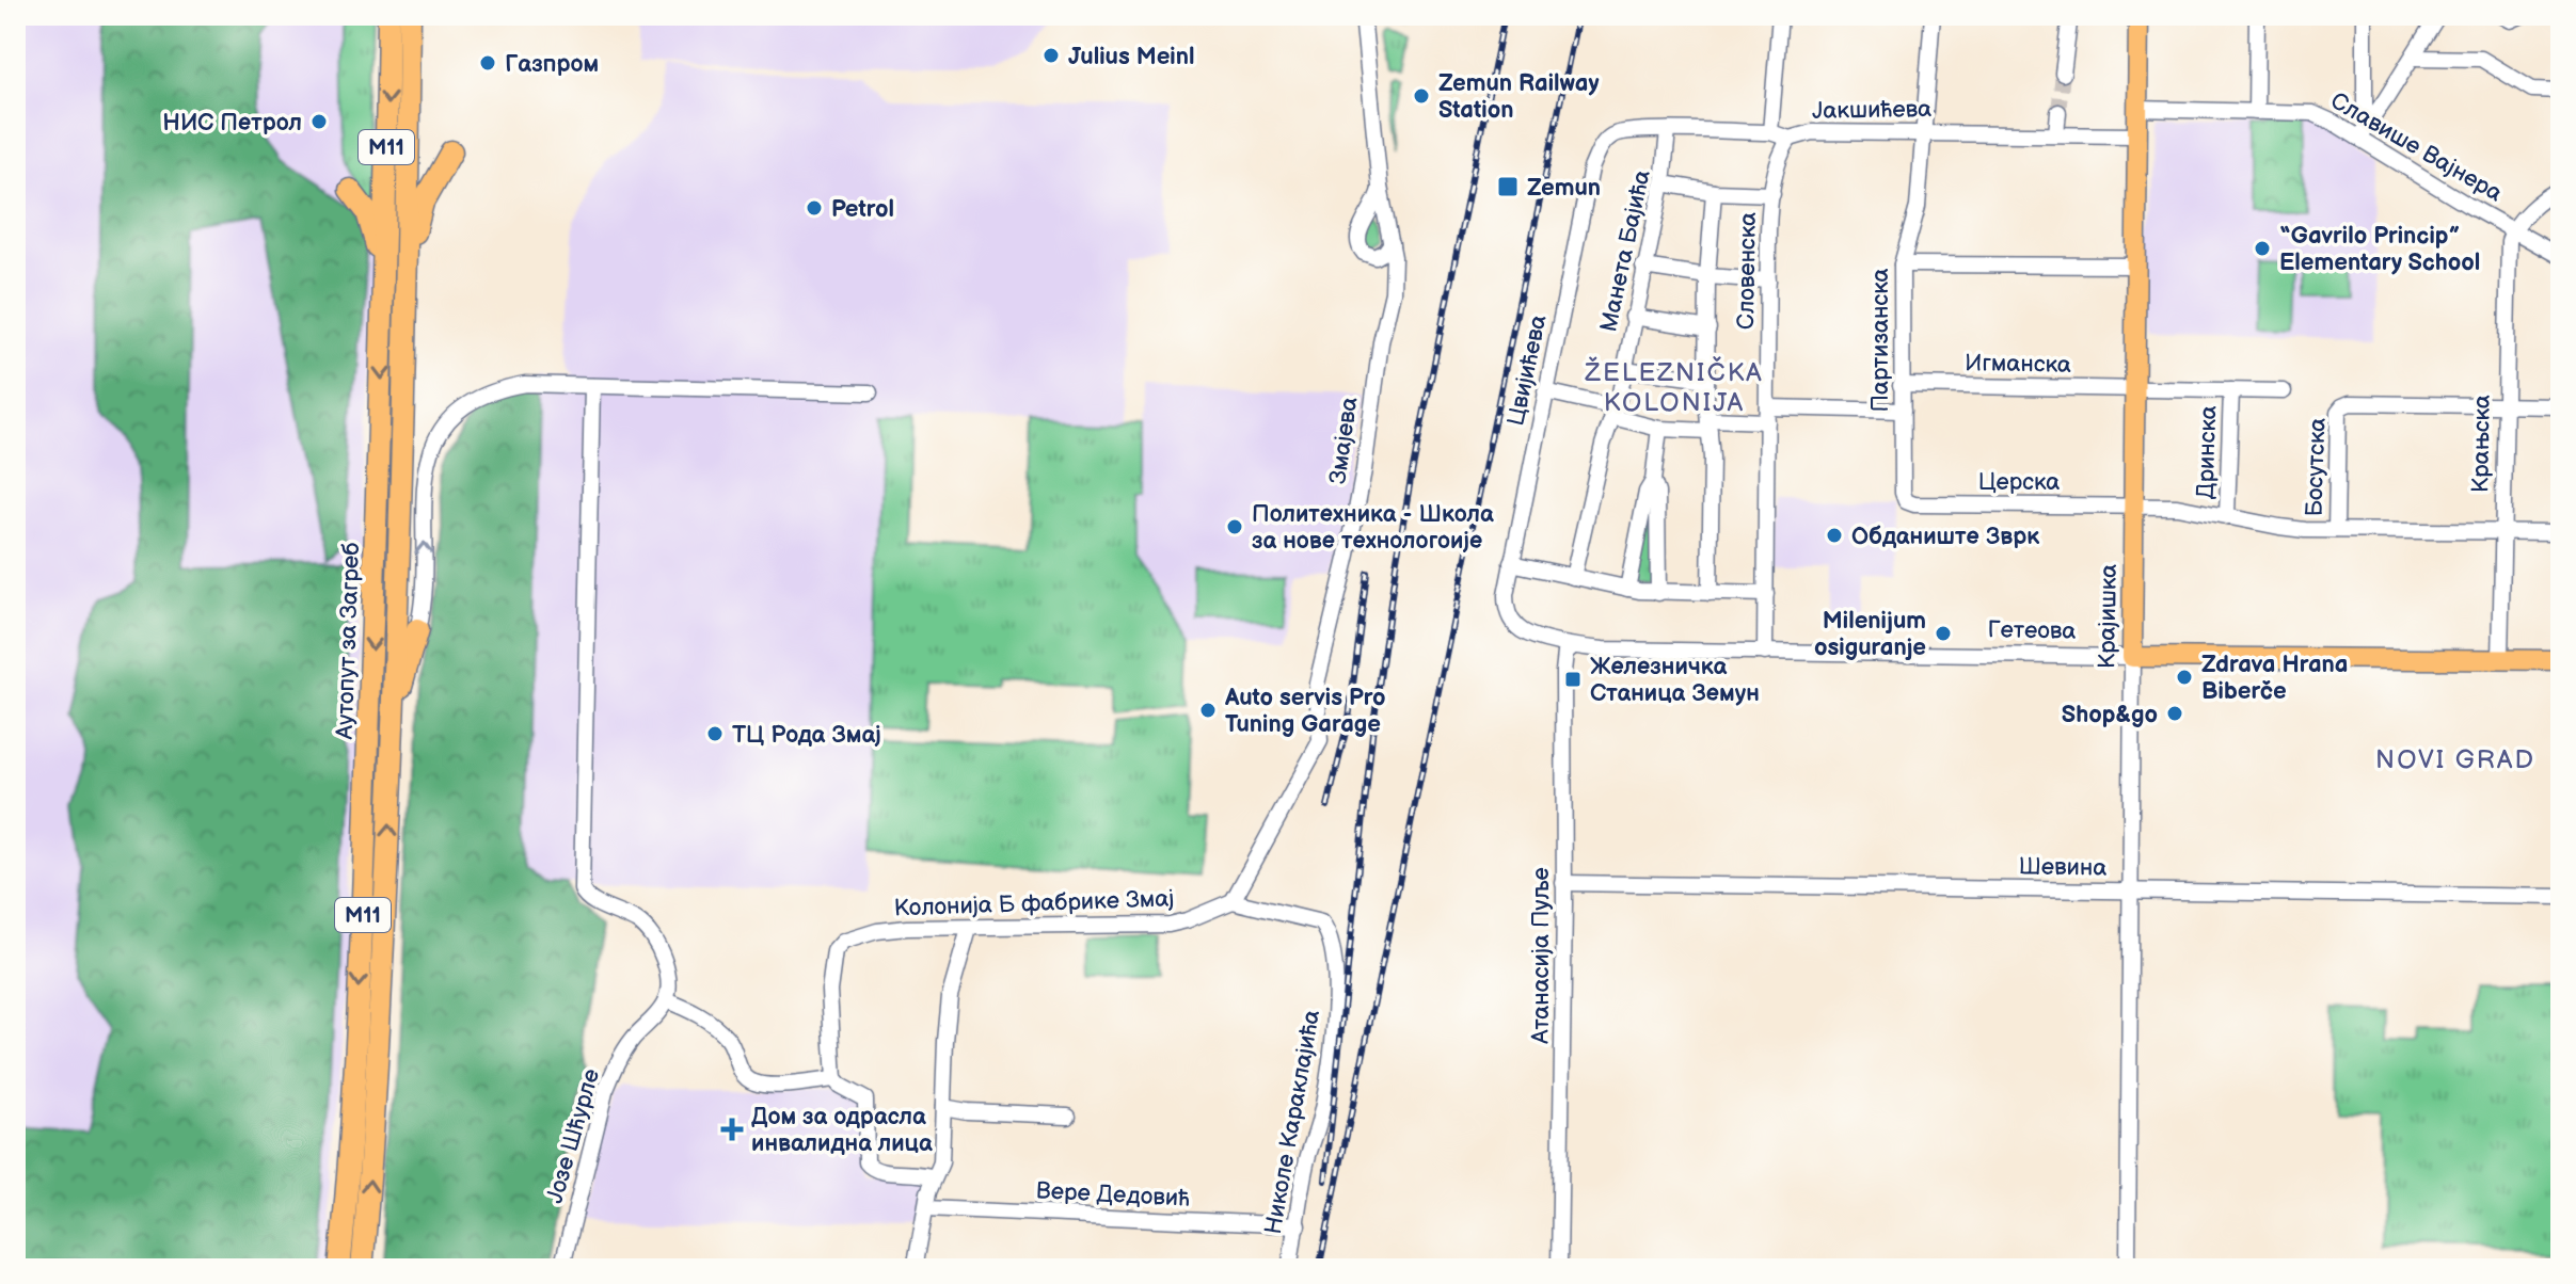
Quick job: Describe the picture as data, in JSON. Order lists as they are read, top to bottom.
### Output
{
  "streets": {
    "highway": ["M11", "Аутопут за Загреб"],
    "main road": ["Крајишка", "Гетеова"],
    "street": [
      "Јакшићева",
      "Славише Вајнера",
      "Манета Бајића",
      "Словенска",
      "Партизанска",
      "Игманска",
      "Цвијићева",
      "Змајева",
      "Крањска",
      "Дринска",
      "Босутска",
      "Церска",
      "Шевина",
      "Колонија Б фабрике Змај",
      "Атанасија Пуље",
      "Николе Караклајића",
      "Јозе Шћурле",
      "Вере Дедовић"
    ]
  },
  "crossings": [
    ["Јакшићева", "Манета Бајића"],
    ["Јакшићева", "Словенска"],
    ["Јакшићева", "Партизанска"],
    ["Јакшићева", "Цвијићева"],
    ["Јакшићева", "Крајишка"],
    ["Славише Вајнера", "Крањска"],
    ["Славише Вајнера", "Крајишка"],
    ["Словенска", "Гетеова"],
    ["Партизанска", "Игманска"],
    ["Партизанска", "Церска"],
    ["Игманска", "Дринска"],
    ["Игманска", "Крајишка"],
    ["Цвијићева", "Гетеова"],
    ["Змајева", "Колонија Б фабрике Змај"],
    ["Змајева", "Николе Караклајића"],
    ["Крањска", "Босутска"],
    ["Крањска", "Церска"],
    ["Крањска", "Гетеова"],
    ["Дринска", "Церска"],
    ["Дринска", "Крајишка"],
    ["Босутска", "Церска"],
    ["Церска", "Крајишка"],
    ["Крајишка", "Гетеова"],
    ["Крајишка", "Шевина"],
    ["Гетеова", "Атанасија Пуље"],
    ["Шевина", "Атанасија Пуље"],
    ["Колонија Б фабрике Змај", "Николе Караклајића"],
    ["Николе Караклајића", "Вере Дедовић"]
  ],
  "districts": ["ŽELEZNIČKA KOLONIJA", "NOVI GRAD"],
  "places": {
    "other": [
      "Julius Meinl",
      "Газпром",
      "Zemun Railway Station",
      "НИС Петрол",
      "Petrol",
      "“Gavrilo Princip” Elementary School",
      "Политехника - Школа за нове технологоије",
      "Обданиште Зврк",
      "Milenijum osiguranje",
      "Zdrava Hrana Biberče",
      "Auto servis Pro Tuning Garage",
      "Shop&go",
      "ТЦ Рода Змај"
    ],
    "transit": ["Zemun", "Железничка Станица Земун"],
    "health": ["Дом за одрасла инвалидна лица"]
  }
}
